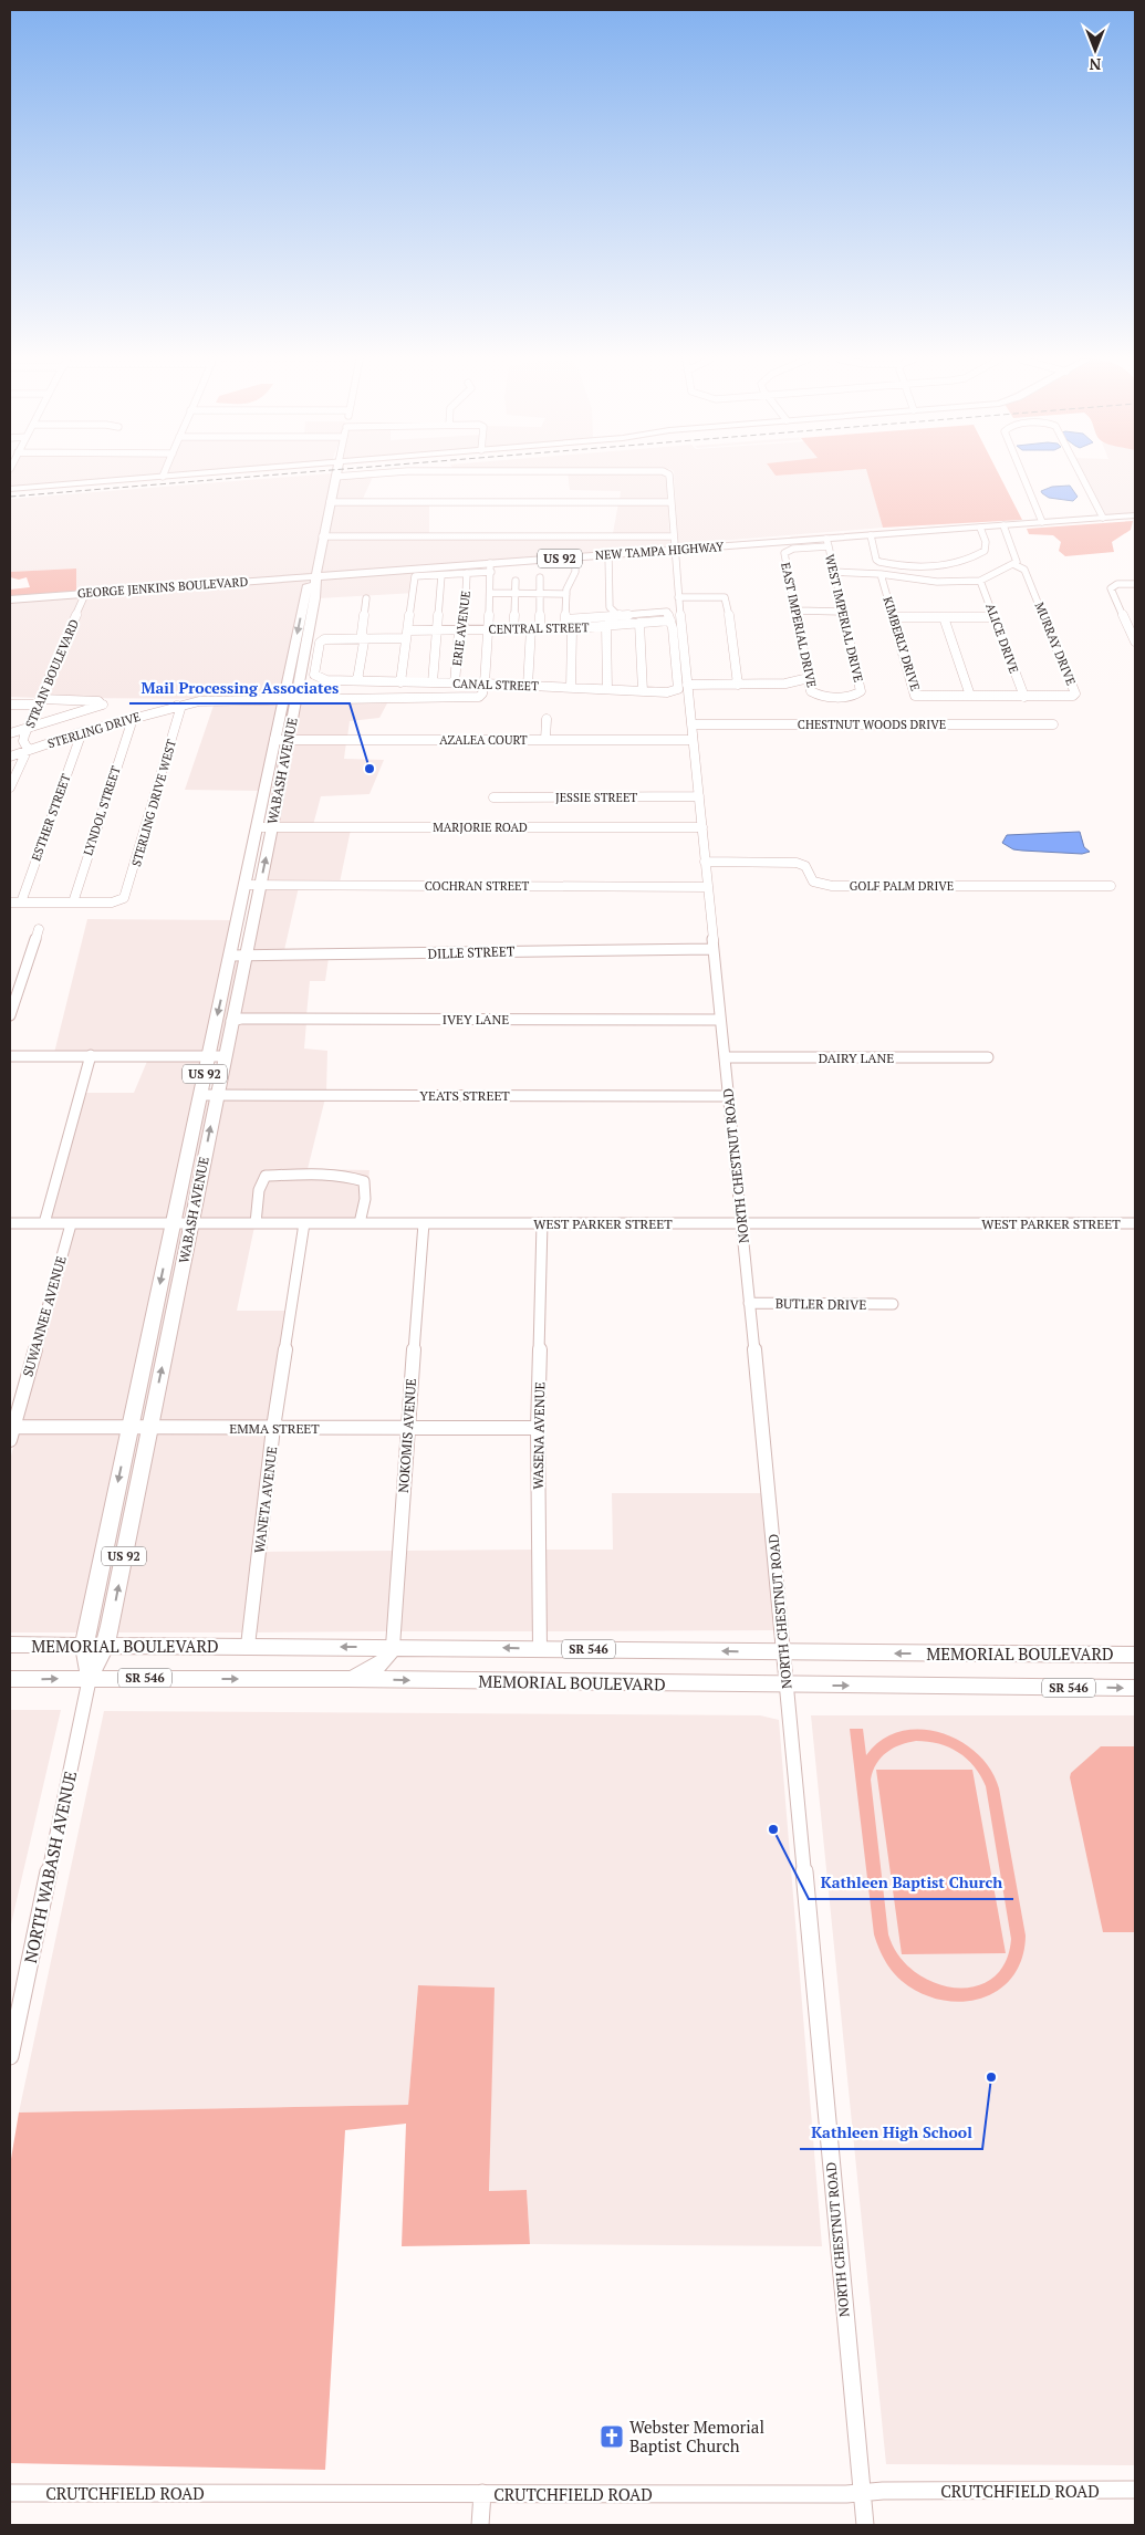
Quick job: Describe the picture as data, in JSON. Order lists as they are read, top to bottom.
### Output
{
  "streets": {
    "main road": [
      "NEW TAMPA HIGHWAY",
      "US 92",
      "GEORGE JENKINS BOULEVARD",
      "WABASH AVENUE",
      "MEMORIAL BOULEVARD",
      "SR 546"
    ],
    "street": [
      "WEST IMPERIAL DRIVE",
      "EAST IMPERIAL DRIVE",
      "ERIE AVENUE",
      "CENTRAL STREET",
      "ALICE DRIVE",
      "KIMBERLY DRIVE",
      "MURRAY DRIVE",
      "STRAIN BOULEVARD",
      "CANAL STREET",
      "CHESTNUT WOODS DRIVE",
      "STERLING DRIVE",
      "AZALEA COURT",
      "JESSIE STREET",
      "STERLING DRIVE WEST",
      "LYNDOL STREET",
      "ESTHER STREET",
      "MARJORIE ROAD",
      "COCHRAN STREET",
      "GOLF PALM DRIVE",
      "DILLE STREET",
      "IVEY LANE",
      "DAIRY LANE",
      "YEATS STREET",
      "NORTH CHESTNUT ROAD",
      "WEST PARKER STREET",
      "BUTLER DRIVE",
      "SUWANNEE AVENUE",
      "EMMA STREET",
      "NOKOMIS AVENUE",
      "WASENA AVENUE",
      "WANETA AVENUE",
      "NORTH WABASH AVENUE",
      "CRUTCHFIELD ROAD"
    ]
  },
  "crossings": [
    ["NEW TAMPA HIGHWAY", "GEORGE JENKINS BOULEVARD"],
    ["NEW TAMPA HIGHWAY", "WEST IMPERIAL DRIVE"],
    ["NEW TAMPA HIGHWAY", "EAST IMPERIAL DRIVE"],
    ["NEW TAMPA HIGHWAY", "WABASH AVENUE"],
    ["NEW TAMPA HIGHWAY", "NORTH CHESTNUT ROAD"],
    ["GEORGE JENKINS BOULEVARD", "STRAIN BOULEVARD"],
    ["GEORGE JENKINS BOULEVARD", "WABASH AVENUE"],
    ["WEST IMPERIAL DRIVE", "EAST IMPERIAL DRIVE"],
    ["ERIE AVENUE", "CENTRAL STREET"],
    ["ERIE AVENUE", "CANAL STREET"],
    ["CENTRAL STREET", "CANAL STREET"],
    ["ALICE DRIVE", "MURRAY DRIVE"],
    ["KIMBERLY DRIVE", "MURRAY DRIVE"],
    ["STRAIN BOULEVARD", "STERLING DRIVE"],
    ["CANAL STREET", "STERLING DRIVE"],
    ["CHESTNUT WOODS DRIVE", "NORTH CHESTNUT ROAD"],
    ["STERLING DRIVE", "WABASH AVENUE"],
    ["STERLING DRIVE", "STERLING DRIVE WEST"],
    ["STERLING DRIVE", "LYNDOL STREET"],
    ["STERLING DRIVE", "ESTHER STREET"],
    ["AZALEA COURT", "WABASH AVENUE"],
    ["AZALEA COURT", "NORTH CHESTNUT ROAD"],
    ["WABASH AVENUE", "MARJORIE ROAD"],
    ["WABASH AVENUE", "COCHRAN STREET"],
    ["WABASH AVENUE", "DILLE STREET"],
    ["WABASH AVENUE", "IVEY LANE"],
    ["WABASH AVENUE", "YEATS STREET"],
    ["WABASH AVENUE", "WEST PARKER STREET"],
    ["WABASH AVENUE", "EMMA STREET"],
    ["WABASH AVENUE", "MEMORIAL BOULEVARD"],
    ["WABASH AVENUE", "NORTH WABASH AVENUE"],
    ["JESSIE STREET", "NORTH CHESTNUT ROAD"],
    ["STERLING DRIVE WEST", "LYNDOL STREET"],
    ["MARJORIE ROAD", "NORTH CHESTNUT ROAD"],
    ["COCHRAN STREET", "NORTH CHESTNUT ROAD"],
    ["GOLF PALM DRIVE", "NORTH CHESTNUT ROAD"],
    ["DILLE STREET", "NORTH CHESTNUT ROAD"],
    ["IVEY LANE", "NORTH CHESTNUT ROAD"],
    ["DAIRY LANE", "NORTH CHESTNUT ROAD"],
    ["YEATS STREET", "NORTH CHESTNUT ROAD"],
    ["NORTH CHESTNUT ROAD", "WEST PARKER STREET"],
    ["NORTH CHESTNUT ROAD", "BUTLER DRIVE"],
    ["NORTH CHESTNUT ROAD", "MEMORIAL BOULEVARD"],
    ["NORTH CHESTNUT ROAD", "CRUTCHFIELD ROAD"],
    ["WEST PARKER STREET", "SUWANNEE AVENUE"],
    ["WEST PARKER STREET", "NOKOMIS AVENUE"],
    ["WEST PARKER STREET", "WASENA AVENUE"],
    ["WEST PARKER STREET", "WANETA AVENUE"],
    ["SUWANNEE AVENUE", "EMMA STREET"],
    ["EMMA STREET", "NOKOMIS AVENUE"],
    ["EMMA STREET", "WASENA AVENUE"],
    ["EMMA STREET", "WANETA AVENUE"],
    ["NOKOMIS AVENUE", "MEMORIAL BOULEVARD"],
    ["WASENA AVENUE", "MEMORIAL BOULEVARD"],
    ["WANETA AVENUE", "MEMORIAL BOULEVARD"],
    ["MEMORIAL BOULEVARD", "NORTH WABASH AVENUE"]
  ],
  "places": {
    "other": ["Mail Processing Associates", "Kathleen Baptist Church", "Kathleen High School"],
    "church": ["Webster Memorial Baptist Church"]
  },
  "north": "bottom"
}
